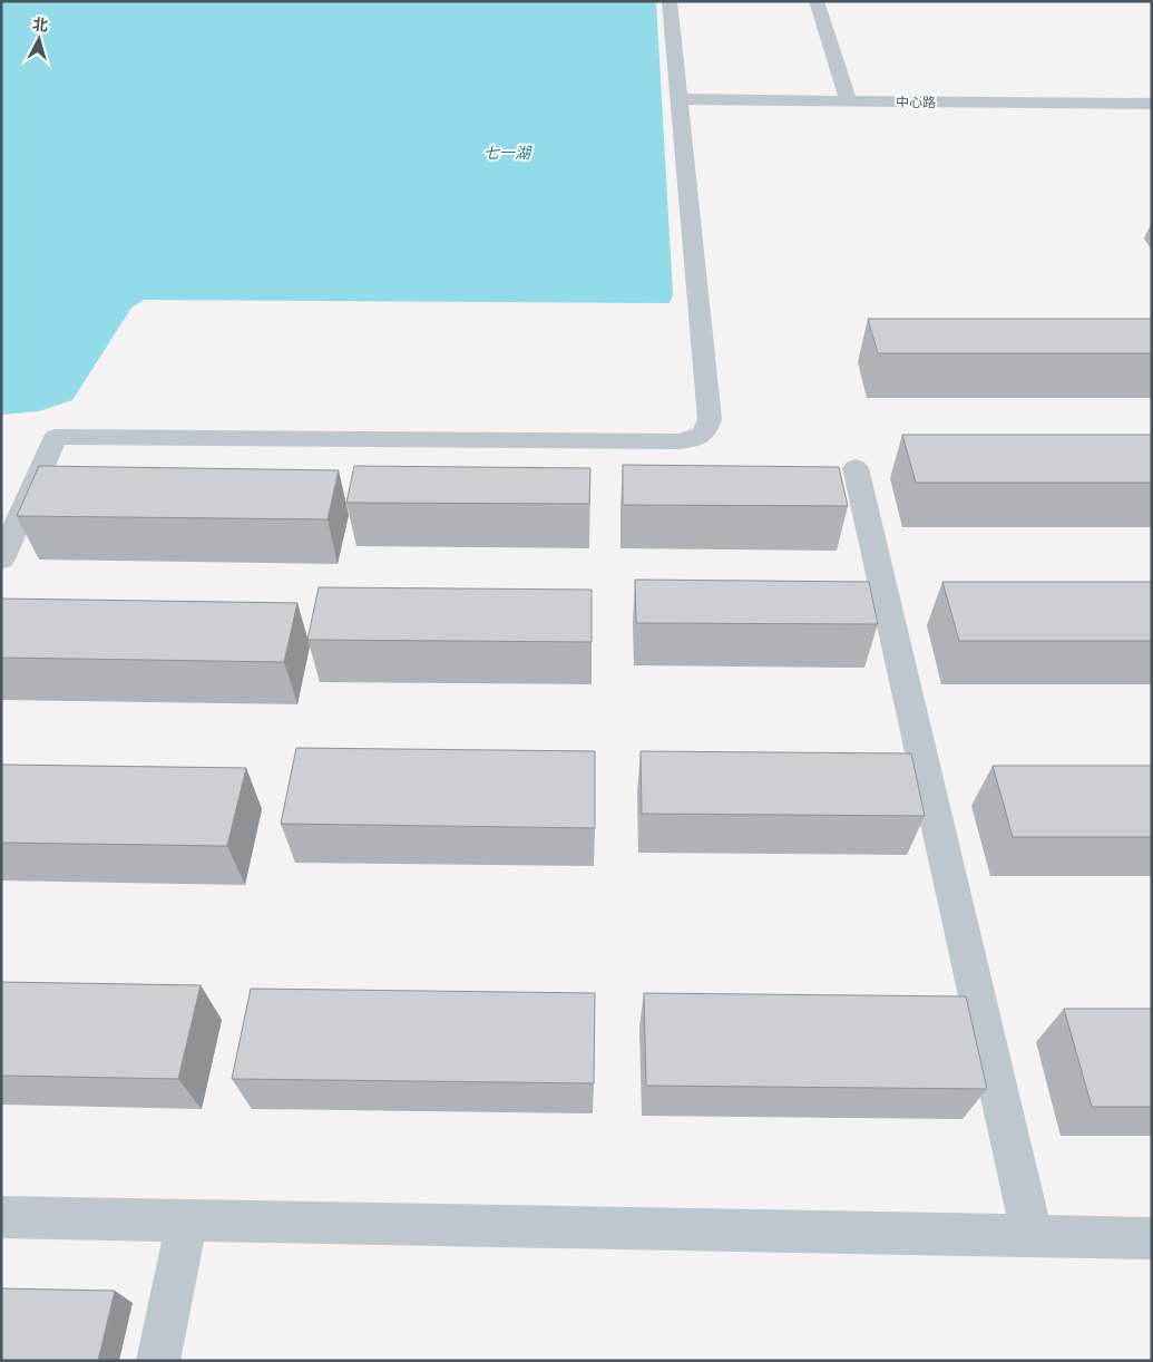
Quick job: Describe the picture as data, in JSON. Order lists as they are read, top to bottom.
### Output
{
  "streets": {
    "street": ["中心路"]
  },
  "water": ["七一湖"],
  "north": "top"
}
